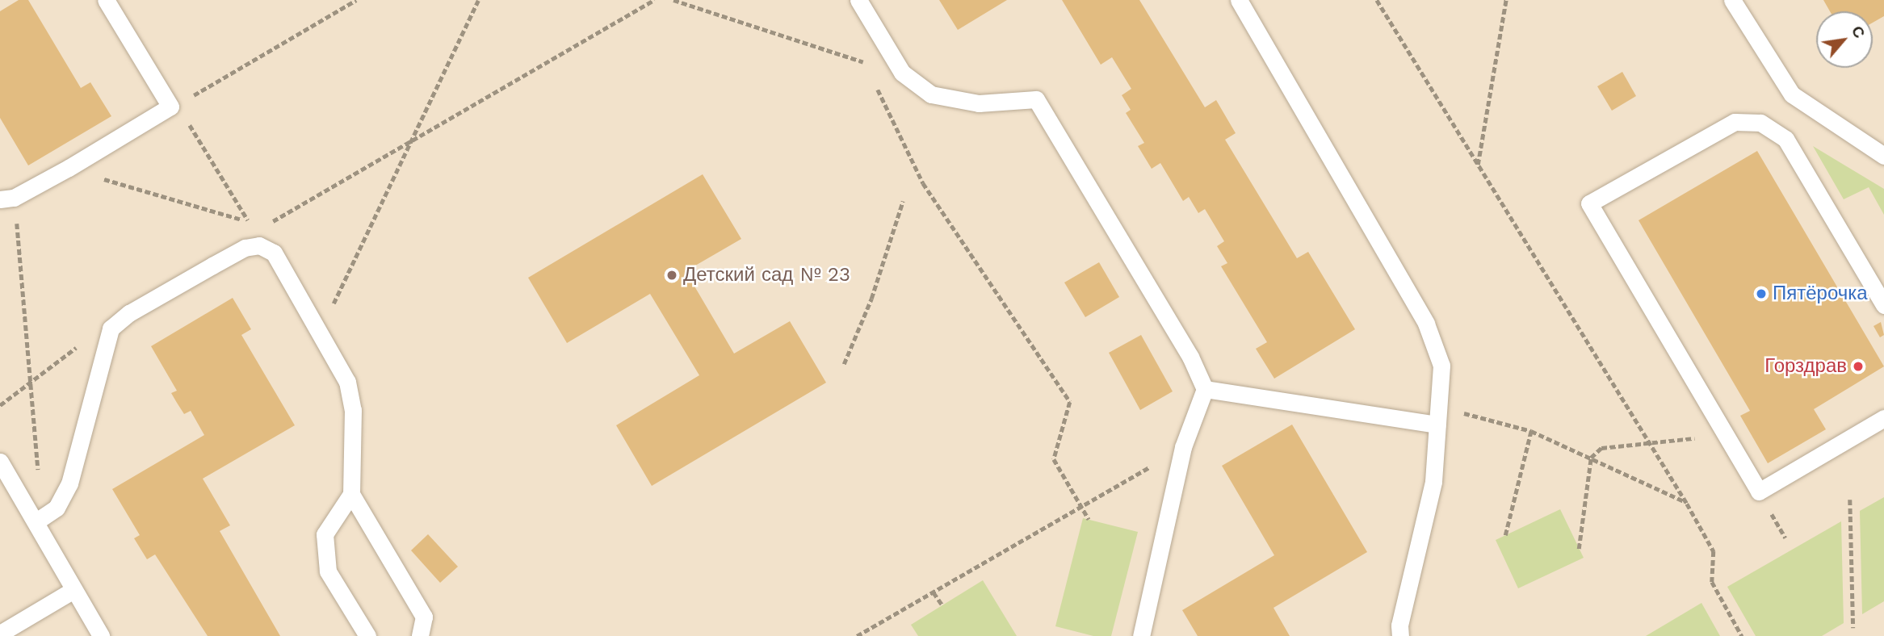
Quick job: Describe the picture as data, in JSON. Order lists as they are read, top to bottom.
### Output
{
  "places": ["Детский сад № 23", "Пятёрочка", "Горздрав"],
  "north": "top right"
}
